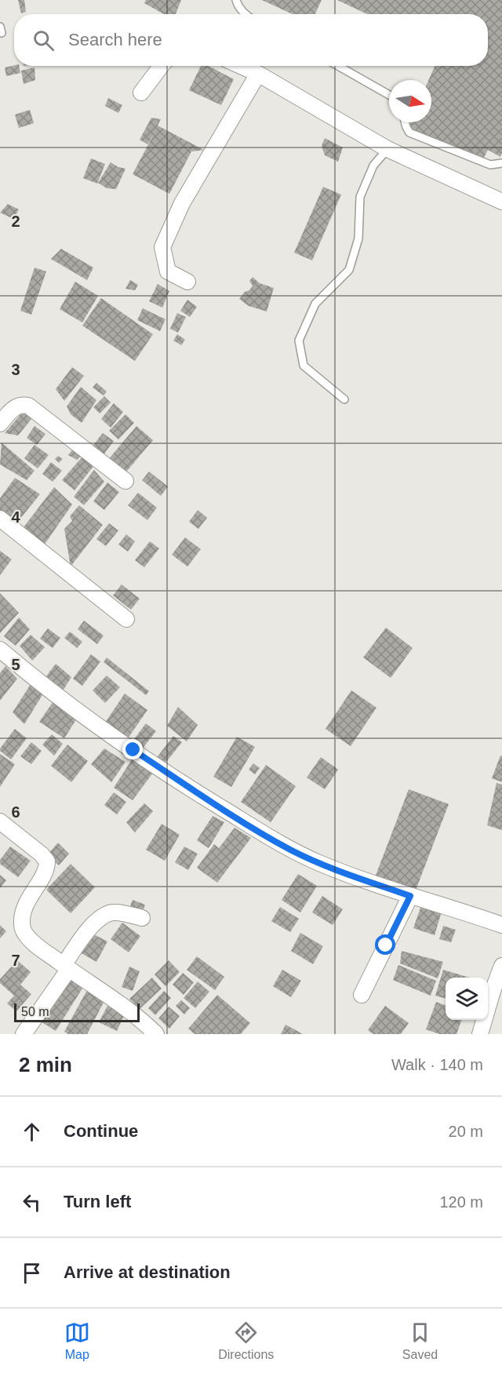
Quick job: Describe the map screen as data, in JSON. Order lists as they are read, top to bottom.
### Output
{
  "scale_bar": "50 m",
  "north": "right",
  "page": {
    "search": "Search here",
    "scale": "50 m",
    "heading": ["2 min", "Walk · 140 m"],
    "list": [
      ["Continue", "20 m"],
      ["Turn left", "120 m"],
      "Arrive at destination"
    ],
    "nav": ["Map", "Directions", "Saved"]
  },
  "grid": {
    "rows": [
      "2",
      "3",
      "4",
      "5",
      "6",
      "7"
    ]
  }
}
